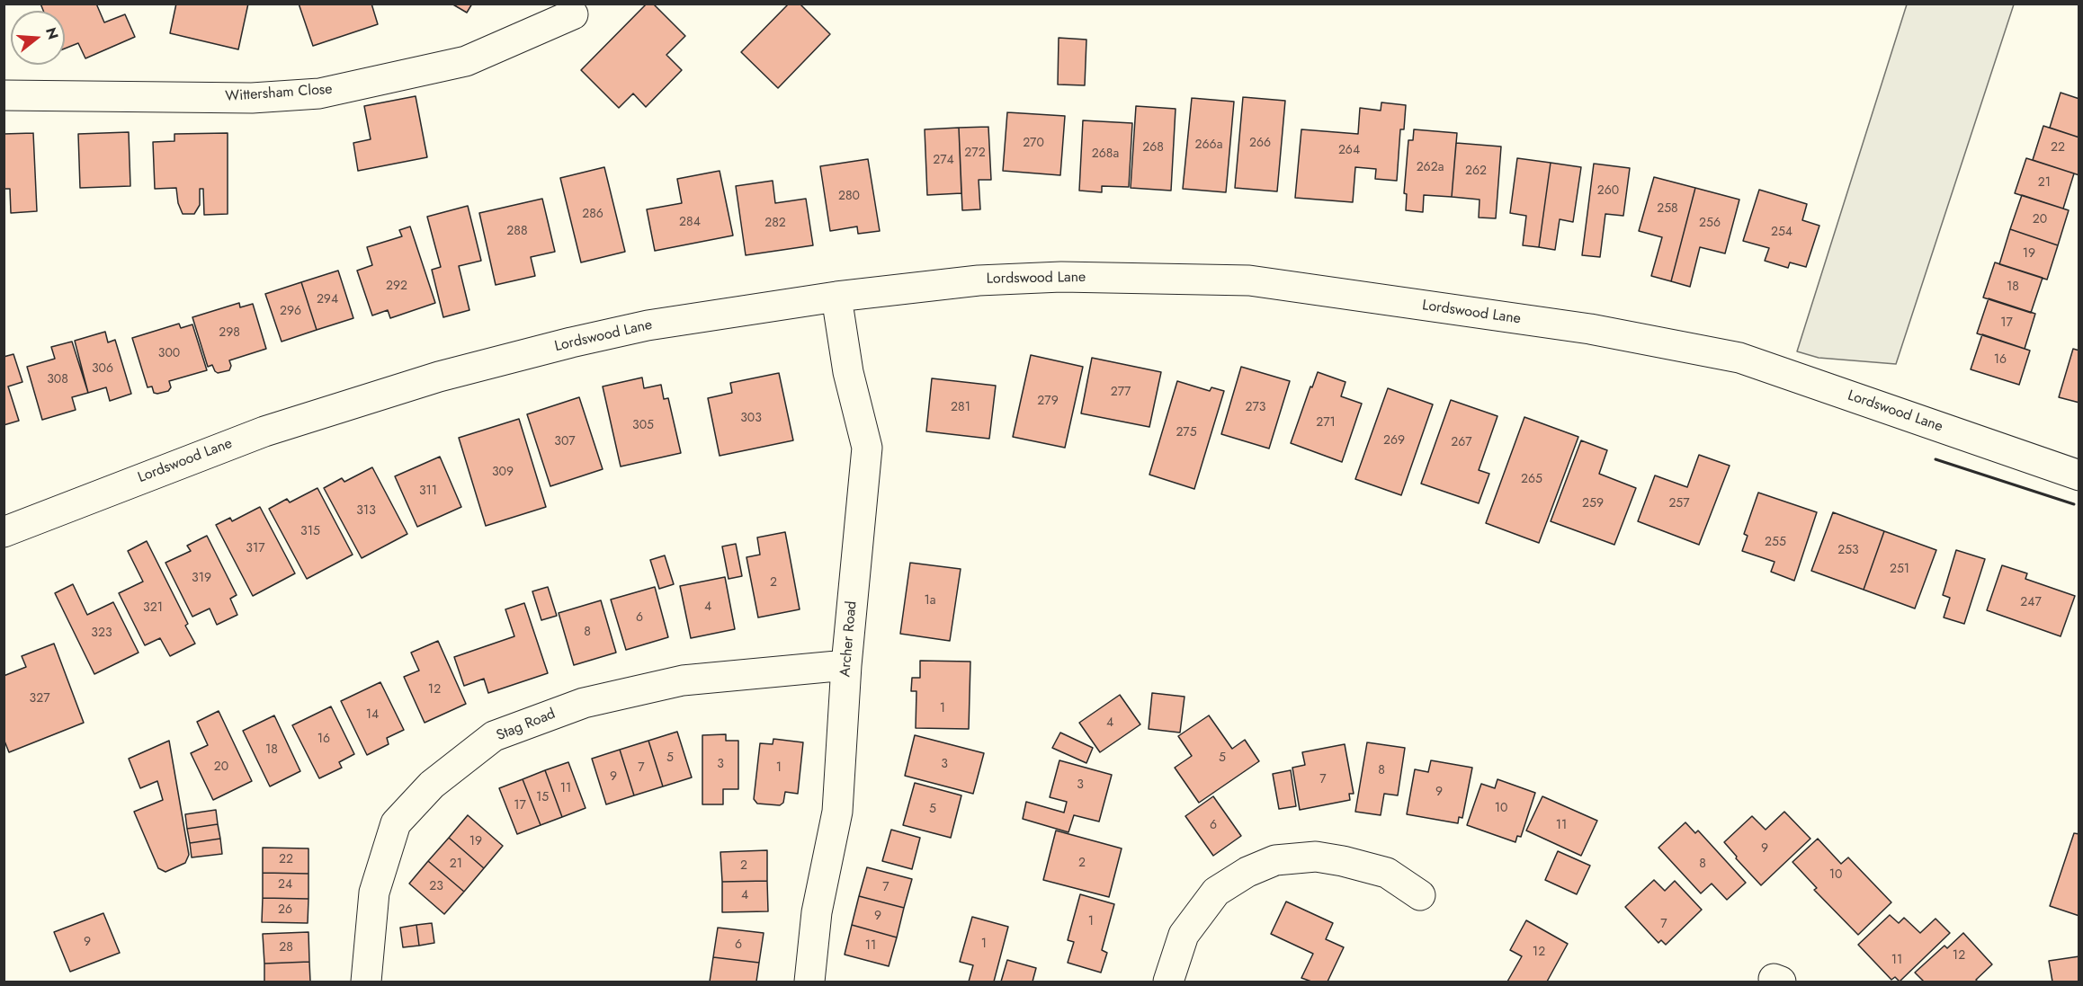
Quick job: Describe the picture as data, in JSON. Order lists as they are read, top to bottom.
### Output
{
  "streets": {
    "street": [
      "Wittersham Close",
      "Lordswood Lane",
      "Archer Road",
      "Stag Road"
    ]
  },
  "crossings": [
    ["Lordswood Lane", "Archer Road"],
    ["Archer Road", "Stag Road"]
  ],
  "house_numbers": [
    "270",
    "266",
    "266a",
    "268",
    "22",
    "264",
    "272",
    "268a",
    "274",
    "262a",
    "262",
    "21",
    "260",
    "280",
    "258",
    "286",
    "20",
    "284",
    "282",
    "256",
    "288",
    "254",
    "19",
    "292",
    "18",
    "294",
    "296",
    "17",
    "298",
    "300",
    "16",
    "306",
    "308",
    "277",
    "279",
    "281",
    "273",
    "303",
    "271",
    "305",
    "275",
    "269",
    "307",
    "267",
    "309",
    "265",
    "311",
    "259",
    "257",
    "313",
    "315",
    "255",
    "317",
    "253",
    "251",
    "319",
    "2",
    "1a",
    "247",
    "4",
    "321",
    "6",
    "8",
    "323",
    "12",
    "327",
    "1",
    "14",
    "4",
    "16",
    "18",
    "5",
    "5",
    "3",
    "3",
    "20",
    "7",
    "1",
    "8",
    "9",
    "7",
    "3",
    "11",
    "9",
    "15",
    "17",
    "10",
    "5",
    "6",
    "11",
    "19",
    "9",
    "22",
    "2",
    "21",
    "8",
    "2",
    "10",
    "24",
    "23",
    "7",
    "4",
    "26",
    "9",
    "1",
    "7",
    "9",
    "1",
    "6",
    "11",
    "28",
    "12",
    "12",
    "11"
  ],
  "north": "right"
}
